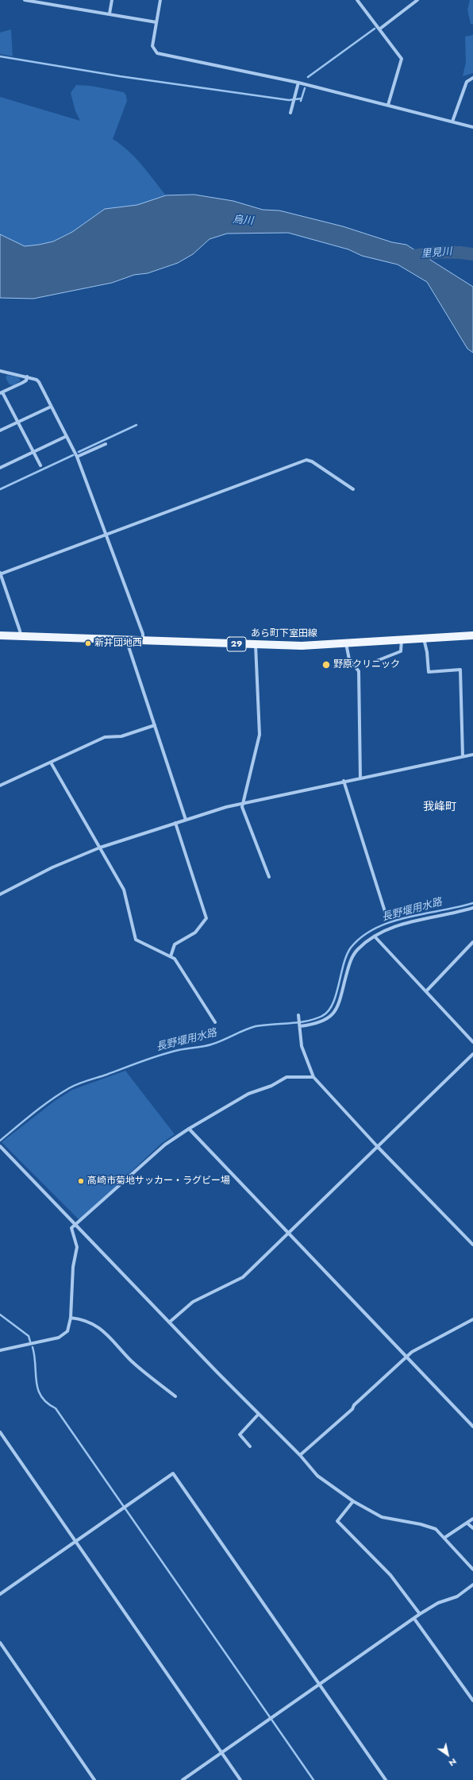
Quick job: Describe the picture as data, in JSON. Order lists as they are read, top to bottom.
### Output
{
  "streets": {
    "main road": ["あら町下室田線", "29"]
  },
  "districts": ["我峰町"],
  "water": ["烏川", "里見川", "長野堰用水路"],
  "places": ["新井団地西", "野原クリニック", "高崎市菊地サッカー・ラグビー場"],
  "north": "bottom right"
}
